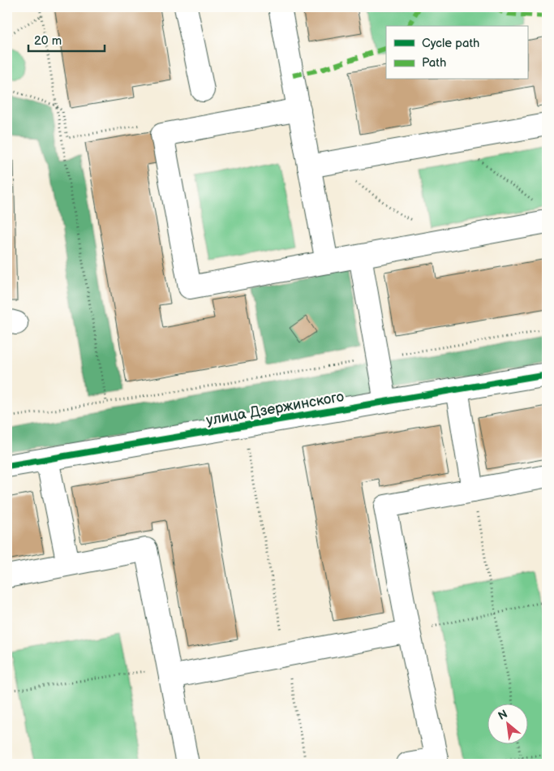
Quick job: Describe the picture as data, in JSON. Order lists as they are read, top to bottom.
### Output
{
  "streets": {
    "street": ["улица Дзержинского"]
  },
  "legend": ["Cycle path", "Path"],
  "scale_bar": "20 m",
  "north": "top left"
}
